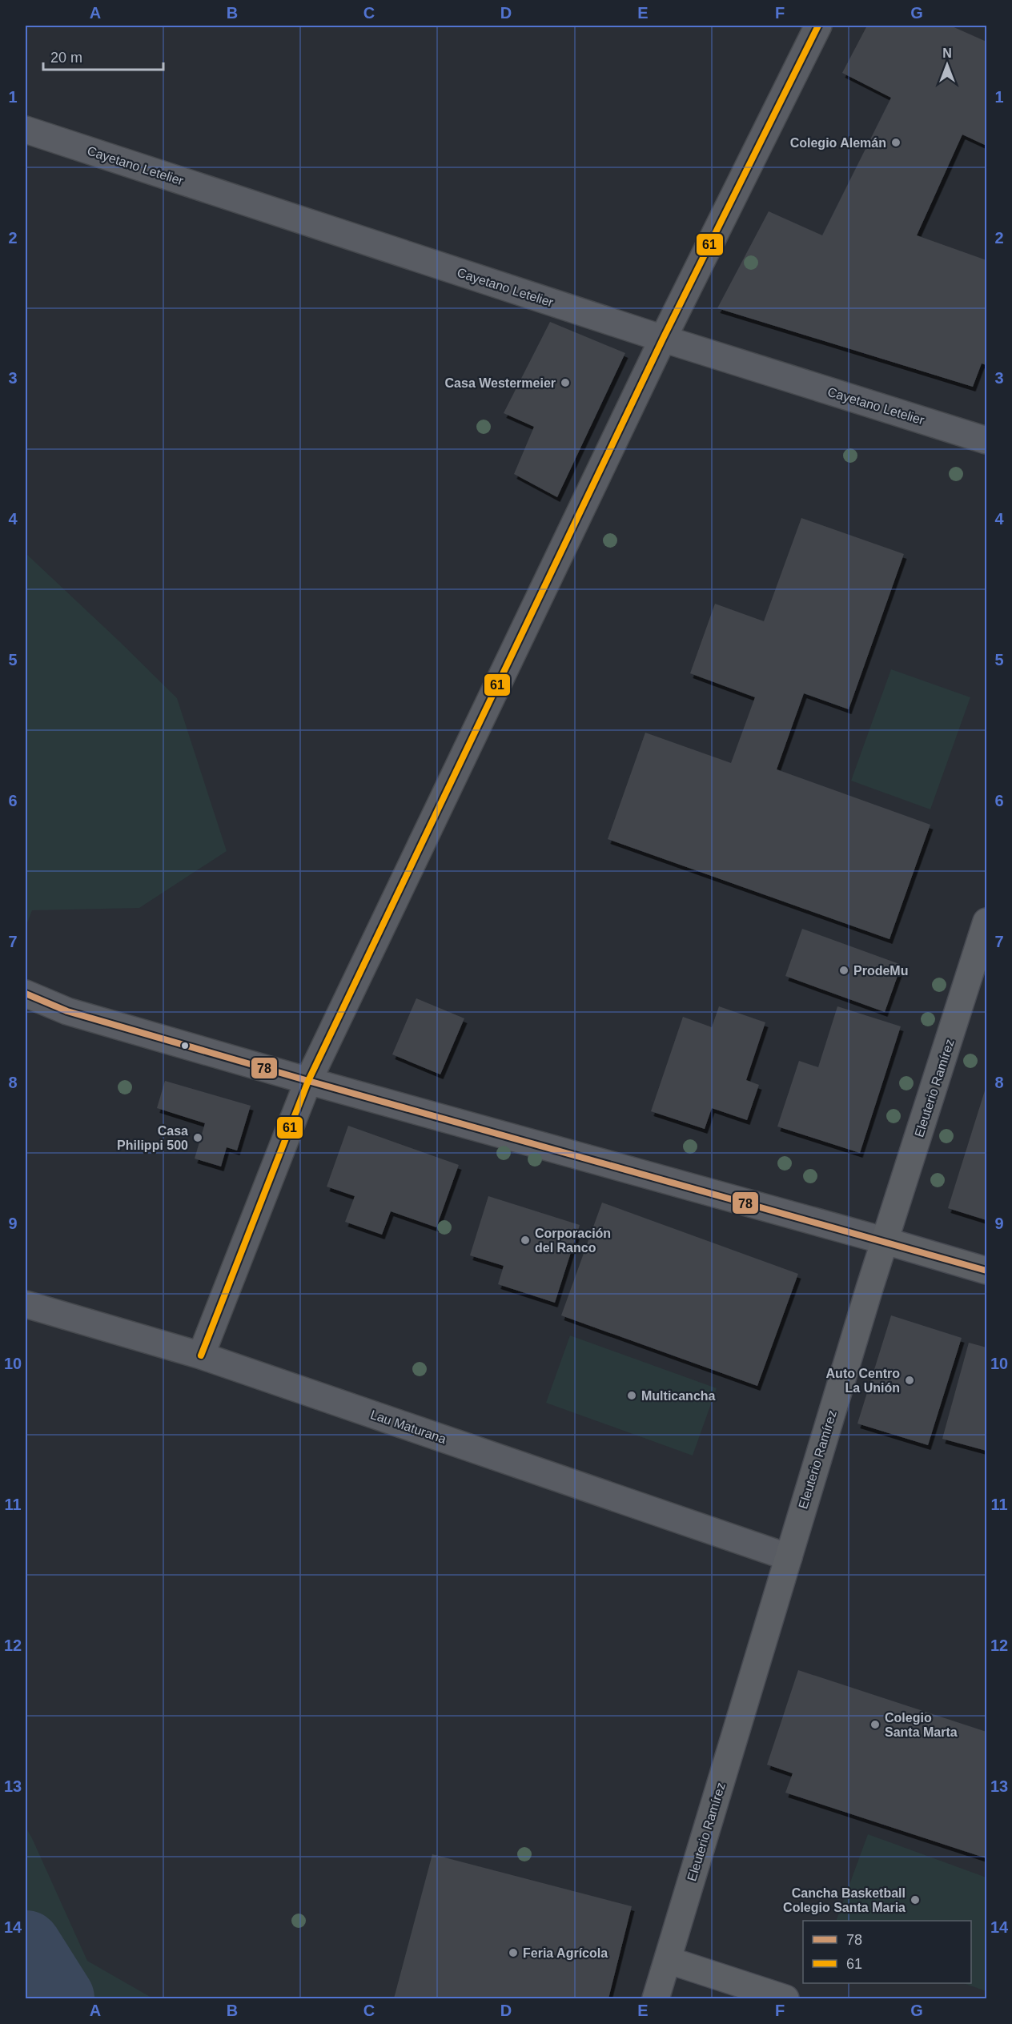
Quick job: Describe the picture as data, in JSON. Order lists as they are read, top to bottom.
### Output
{
  "streets": {
    "main road": ["Eleuterio Ramírez"],
    "street": ["Cayetano Letelier", "Lau Maturana"]
  },
  "crossings": [
    ["Eleuterio Ramírez", "Lau Maturana"]
  ],
  "places": [
    "Colegio Alemán",
    "Casa Westermeier",
    "ProdeMu",
    "Casa Philippi 500",
    "Corporación del Ranco",
    "Auto Centro La Unión",
    "Multicancha",
    "Colegio Santa Marta",
    "Cancha Basketball Colegio Santa Maria",
    "Feria Agrícola"
  ],
  "lines": ["transit line 61", "transit line 78"],
  "legend": ["78", "61"],
  "scale_bar": "20 m",
  "north": "top",
  "grid": {
    "columns": [
      "A",
      "B",
      "C",
      "D",
      "E",
      "F",
      "G"
    ],
    "rows": [
      "1",
      "2",
      "3",
      "4",
      "5",
      "6",
      "7",
      "8",
      "9",
      "10",
      "11",
      "12",
      "13",
      "14"
    ]
  }
}
